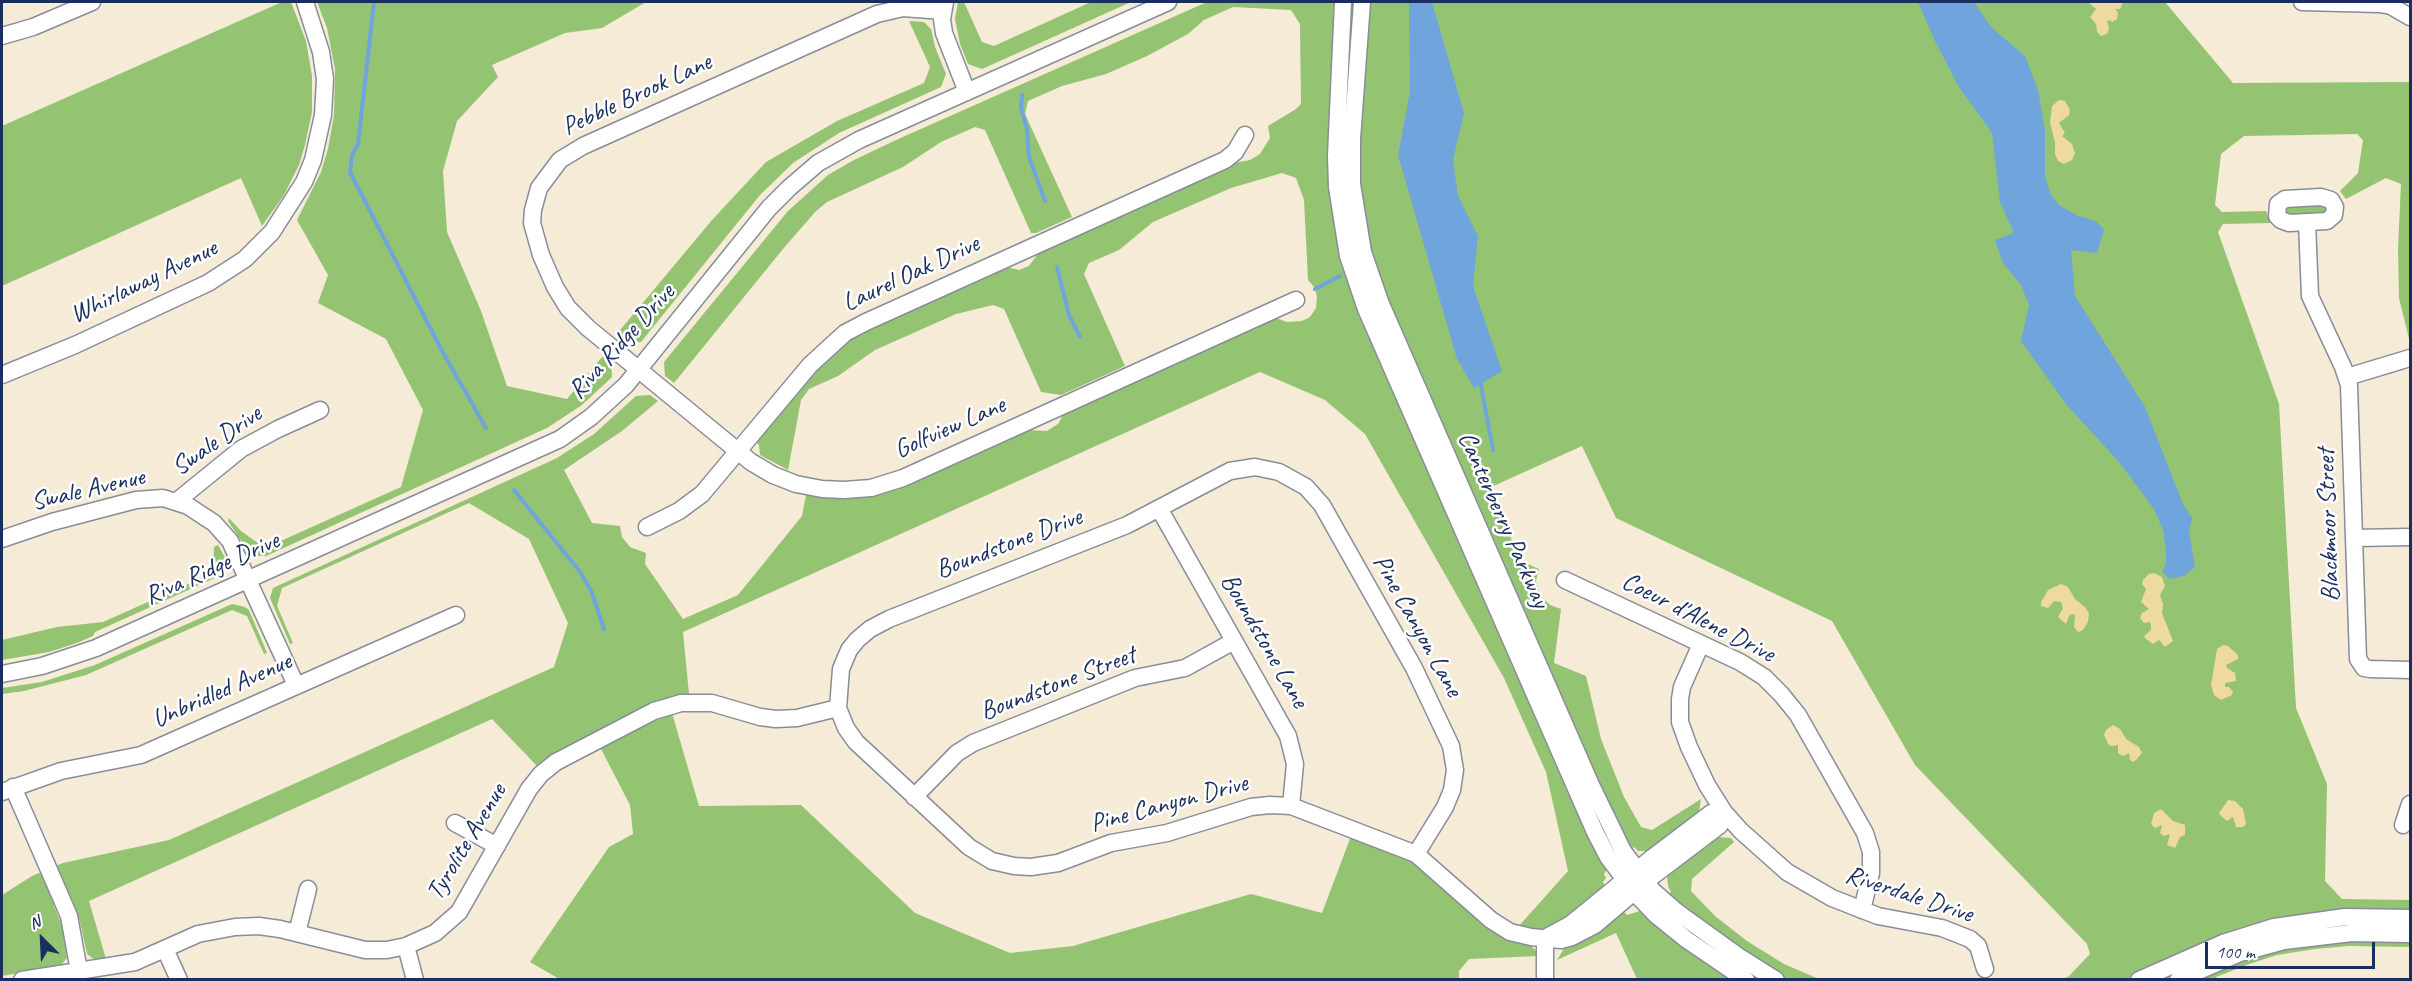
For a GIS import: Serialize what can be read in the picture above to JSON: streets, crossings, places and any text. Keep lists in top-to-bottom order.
{
  "streets": {
    "street": [
      "Pebble Brook Lane",
      "Laurel Oak Drive",
      "Whirlaway Avenue",
      "Riva Ridge Drive",
      "Golfview Lane",
      "Swale Drive",
      "Swale Avenue",
      "Canterberry Parkway",
      "Blackmoor Street",
      "Boundstone Drive",
      "Coeur d'Alene Drive",
      "Pine Canyon Lane",
      "Boundstone Lane",
      "Boundstone Street",
      "Unbridled Avenue",
      "Pine Canyon Drive",
      "Tyrolite Avenue",
      "Riverdale Drive"
    ]
  },
  "crossings": [
    ["Pebble Brook Lane", "Riva Ridge Drive"],
    ["Pebble Brook Lane", "Golfview Lane"],
    ["Laurel Oak Drive", "Golfview Lane"],
    ["Riva Ridge Drive", "Golfview Lane"],
    ["Riva Ridge Drive", "Swale Avenue"],
    ["Swale Drive", "Swale Avenue"],
    ["Swale Avenue", "Unbridled Avenue"],
    ["Canterberry Parkway", "Pine Canyon Drive"],
    ["Boundstone Drive", "Pine Canyon Lane"],
    ["Boundstone Drive", "Boundstone Lane"],
    ["Boundstone Drive", "Pine Canyon Drive"],
    ["Boundstone Drive", "Tyrolite Avenue"],
    ["Coeur d'Alene Drive", "Riverdale Drive"],
    ["Pine Canyon Lane", "Pine Canyon Drive"],
    ["Boundstone Lane", "Boundstone Street"],
    ["Boundstone Lane", "Pine Canyon Drive"],
    ["Boundstone Street", "Pine Canyon Drive"],
    ["Pine Canyon Drive", "Tyrolite Avenue"],
    ["Pine Canyon Drive", "Riverdale Drive"]
  ],
  "scale_bar": "100 m",
  "north": "top left"
}
